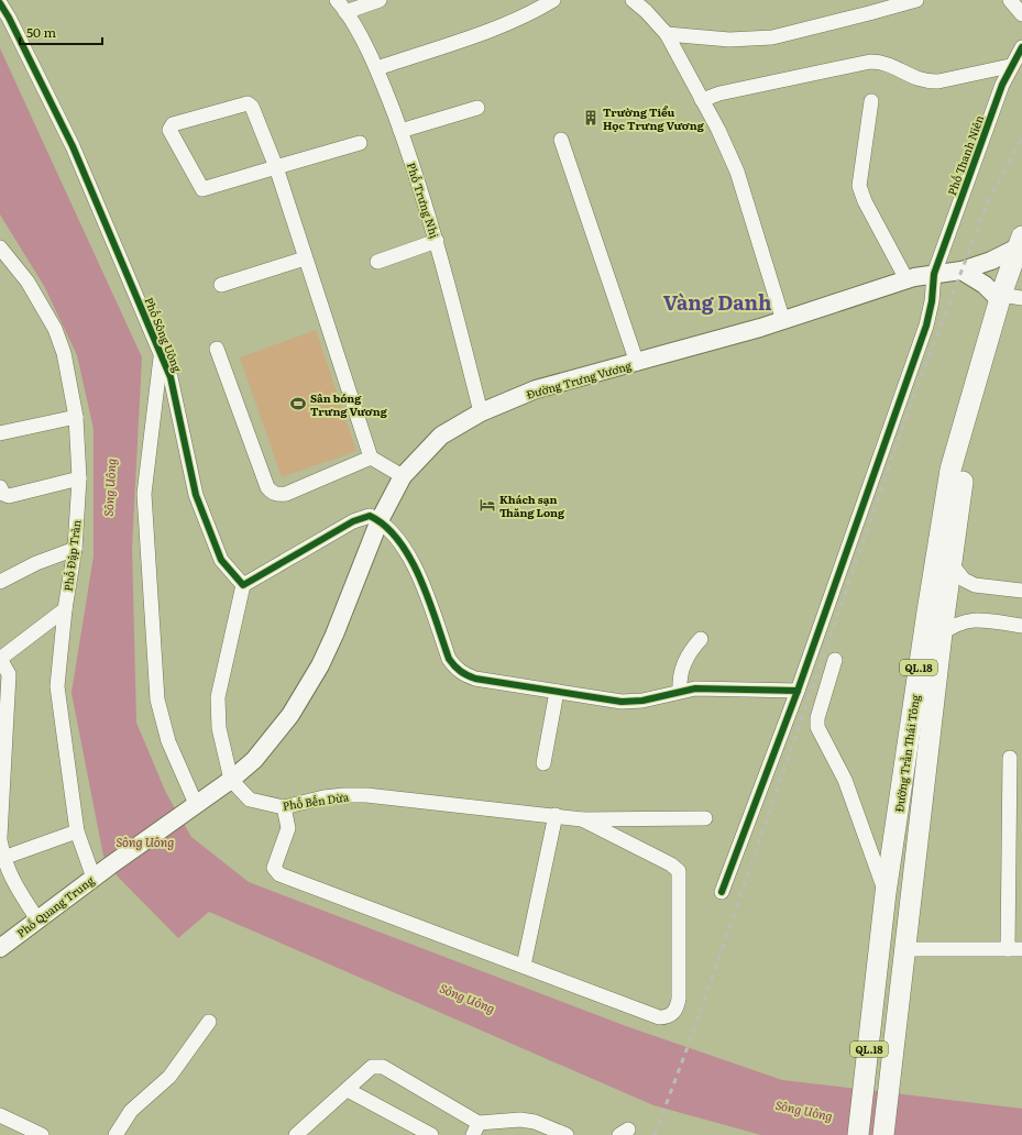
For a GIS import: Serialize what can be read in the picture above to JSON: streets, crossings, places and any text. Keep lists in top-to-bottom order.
{
  "streets": {
    "highway": ["QL.18", "Đường Trần Thái Tông"],
    "main road": ["Đường Trưng Vương", "Phố Quang Trung"],
    "street": [
      "Phố Thanh Niên",
      "Phố Trưng Nhị",
      "Phố Sông Uông",
      "Phố Đập Tràn",
      "Phố Bến Dừa"
    ]
  },
  "crossings": [
    ["Phố Thanh Niên", "Đường Trưng Vương"],
    ["Phố Trưng Nhị", "Đường Trưng Vương"],
    ["Đường Trưng Vương", "Đường Trần Thái Tông"],
    ["Đường Trưng Vương", "Phố Bến Dừa"],
    ["Đường Trưng Vương", "Phố Quang Trung"],
    ["Phố Đập Tràn", "Phố Quang Trung"]
  ],
  "districts": ["Vàng Danh"],
  "water": ["Sông Uông"],
  "places": {
    "building": ["Trường Tiểu Học Trưng Vương"],
    "sports": ["Sân bóng Trưng Vương"],
    "hotel": ["Khách sạn Thăng Long"]
  },
  "scale_bar": "50 m"
}
